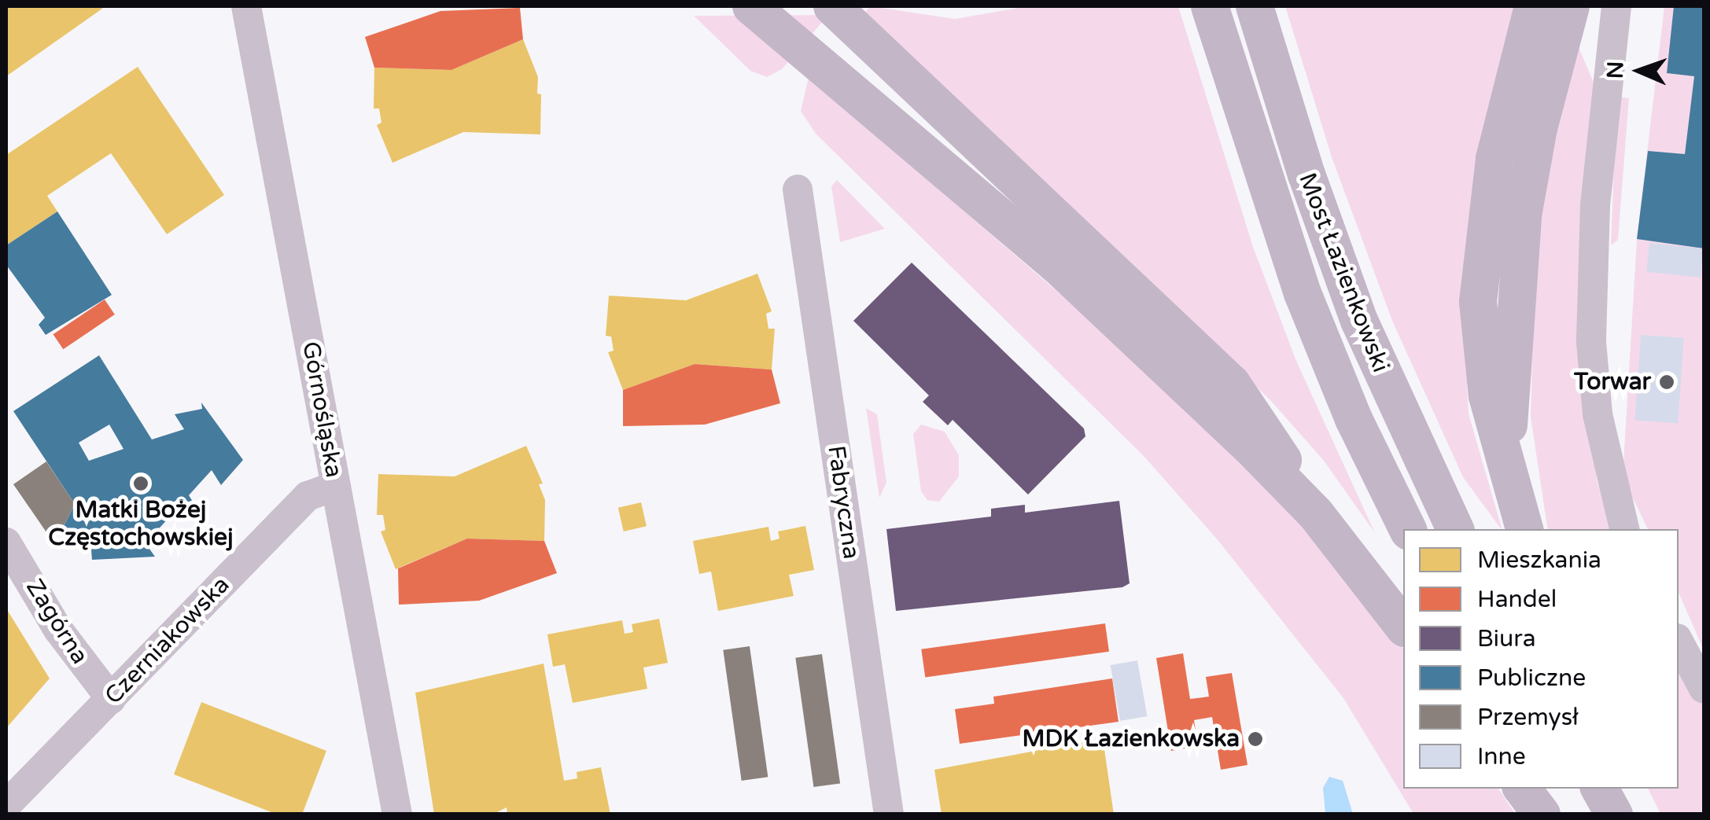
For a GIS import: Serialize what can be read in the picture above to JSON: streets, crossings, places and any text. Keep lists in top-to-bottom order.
{
  "streets": {
    "main road": ["Most Łazienkowski"],
    "street": [
      "Górnośląska",
      "Fabryczna",
      "Zagórna",
      "Czerniakowska"
    ]
  },
  "crossings": [
    ["Górnośląska", "Czerniakowska"],
    ["Zagórna", "Czerniakowska"]
  ],
  "places": ["Torwar", "Matki Bożej Częstochowskiej", "MDK Łazienkowska"],
  "legend": [
    "Mieszkania",
    "Handel",
    "Biura",
    "Publiczne",
    "Przemysł",
    "Inne"
  ],
  "north": "left"
}
